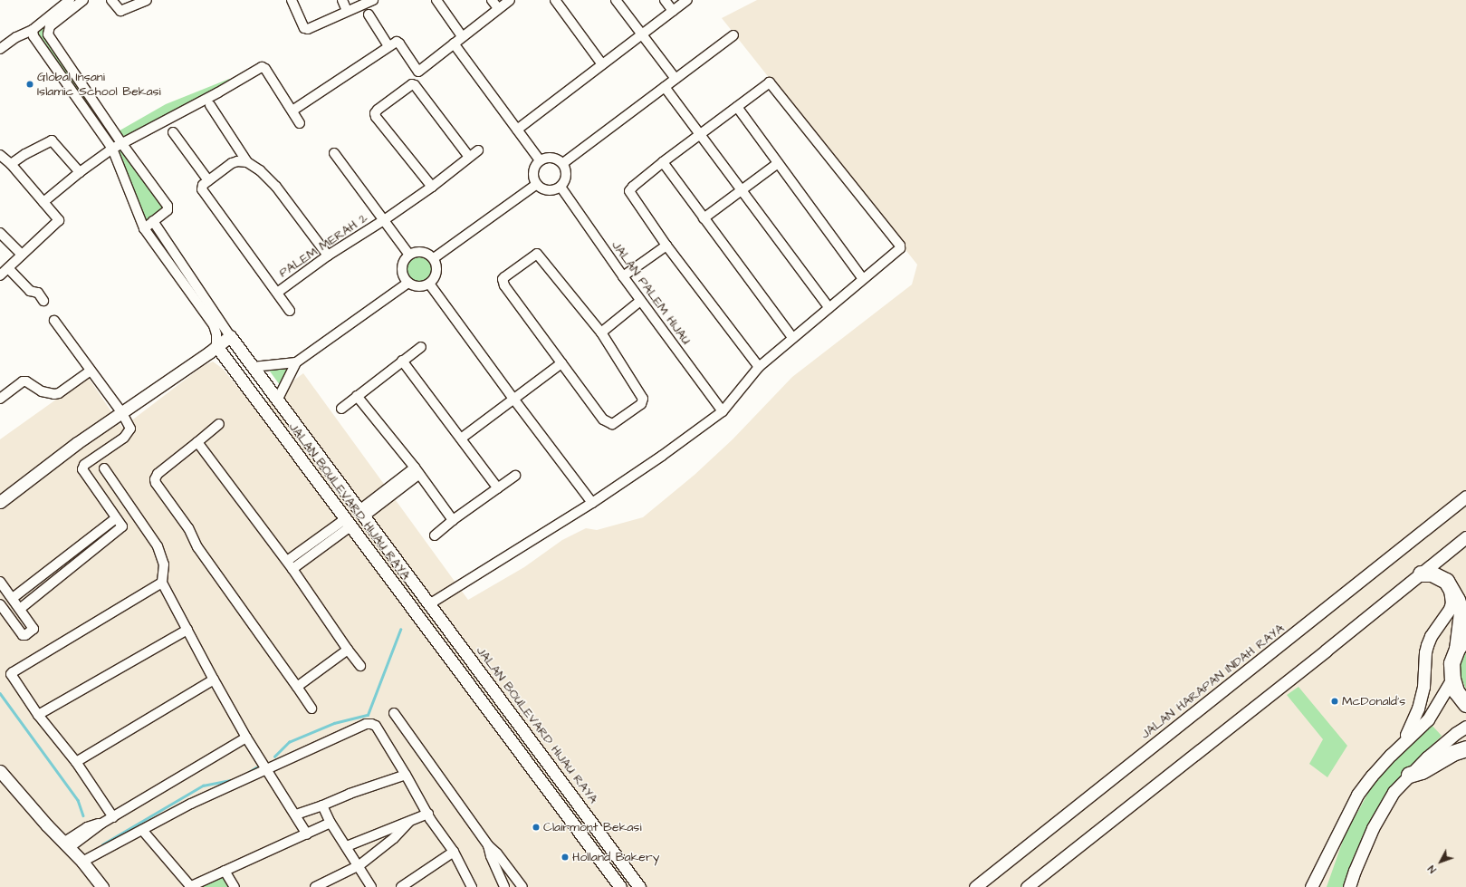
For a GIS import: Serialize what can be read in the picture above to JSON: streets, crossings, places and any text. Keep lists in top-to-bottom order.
{
  "streets": {
    "street": [
      "PALEM MERAH 2",
      "JALAN PALEM HIJAU",
      "JALAN BOULEVARD HIJAU RAYA",
      "JALAN HARAPAN INDAH RAYA"
    ]
  },
  "places": [
    "Global Insani Islamic School Bekasi",
    "McDonald's",
    "Clairmont Bekasi",
    "Holland Bakery"
  ],
  "north": "bottom left"
}
